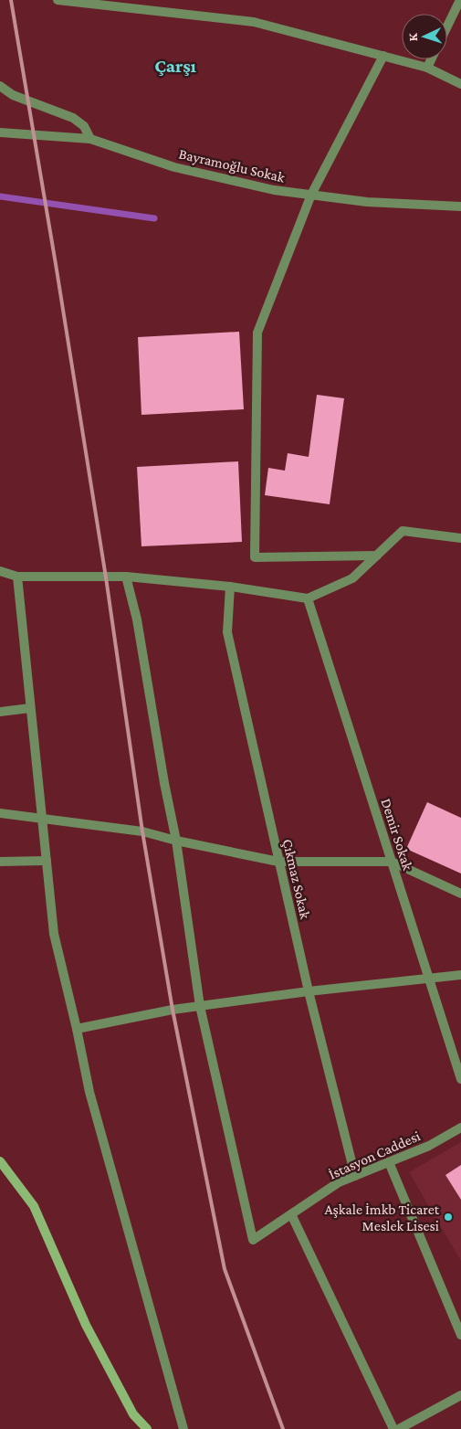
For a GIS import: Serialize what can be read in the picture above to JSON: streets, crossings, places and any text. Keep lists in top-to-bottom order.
{
  "streets": {
    "street": [
      "Bayramoğlu Sokak",
      "Demir Sokak",
      "Çıkmaz Sokak",
      "İstasyon Caddesi"
    ]
  },
  "crossings": [
    ["Çıkmaz Sokak", "İstasyon Caddesi"]
  ],
  "districts": ["Çarşı"],
  "places": ["Aşkale İmkb Ticaret Meslek Lisesi"],
  "north": "left"
}
